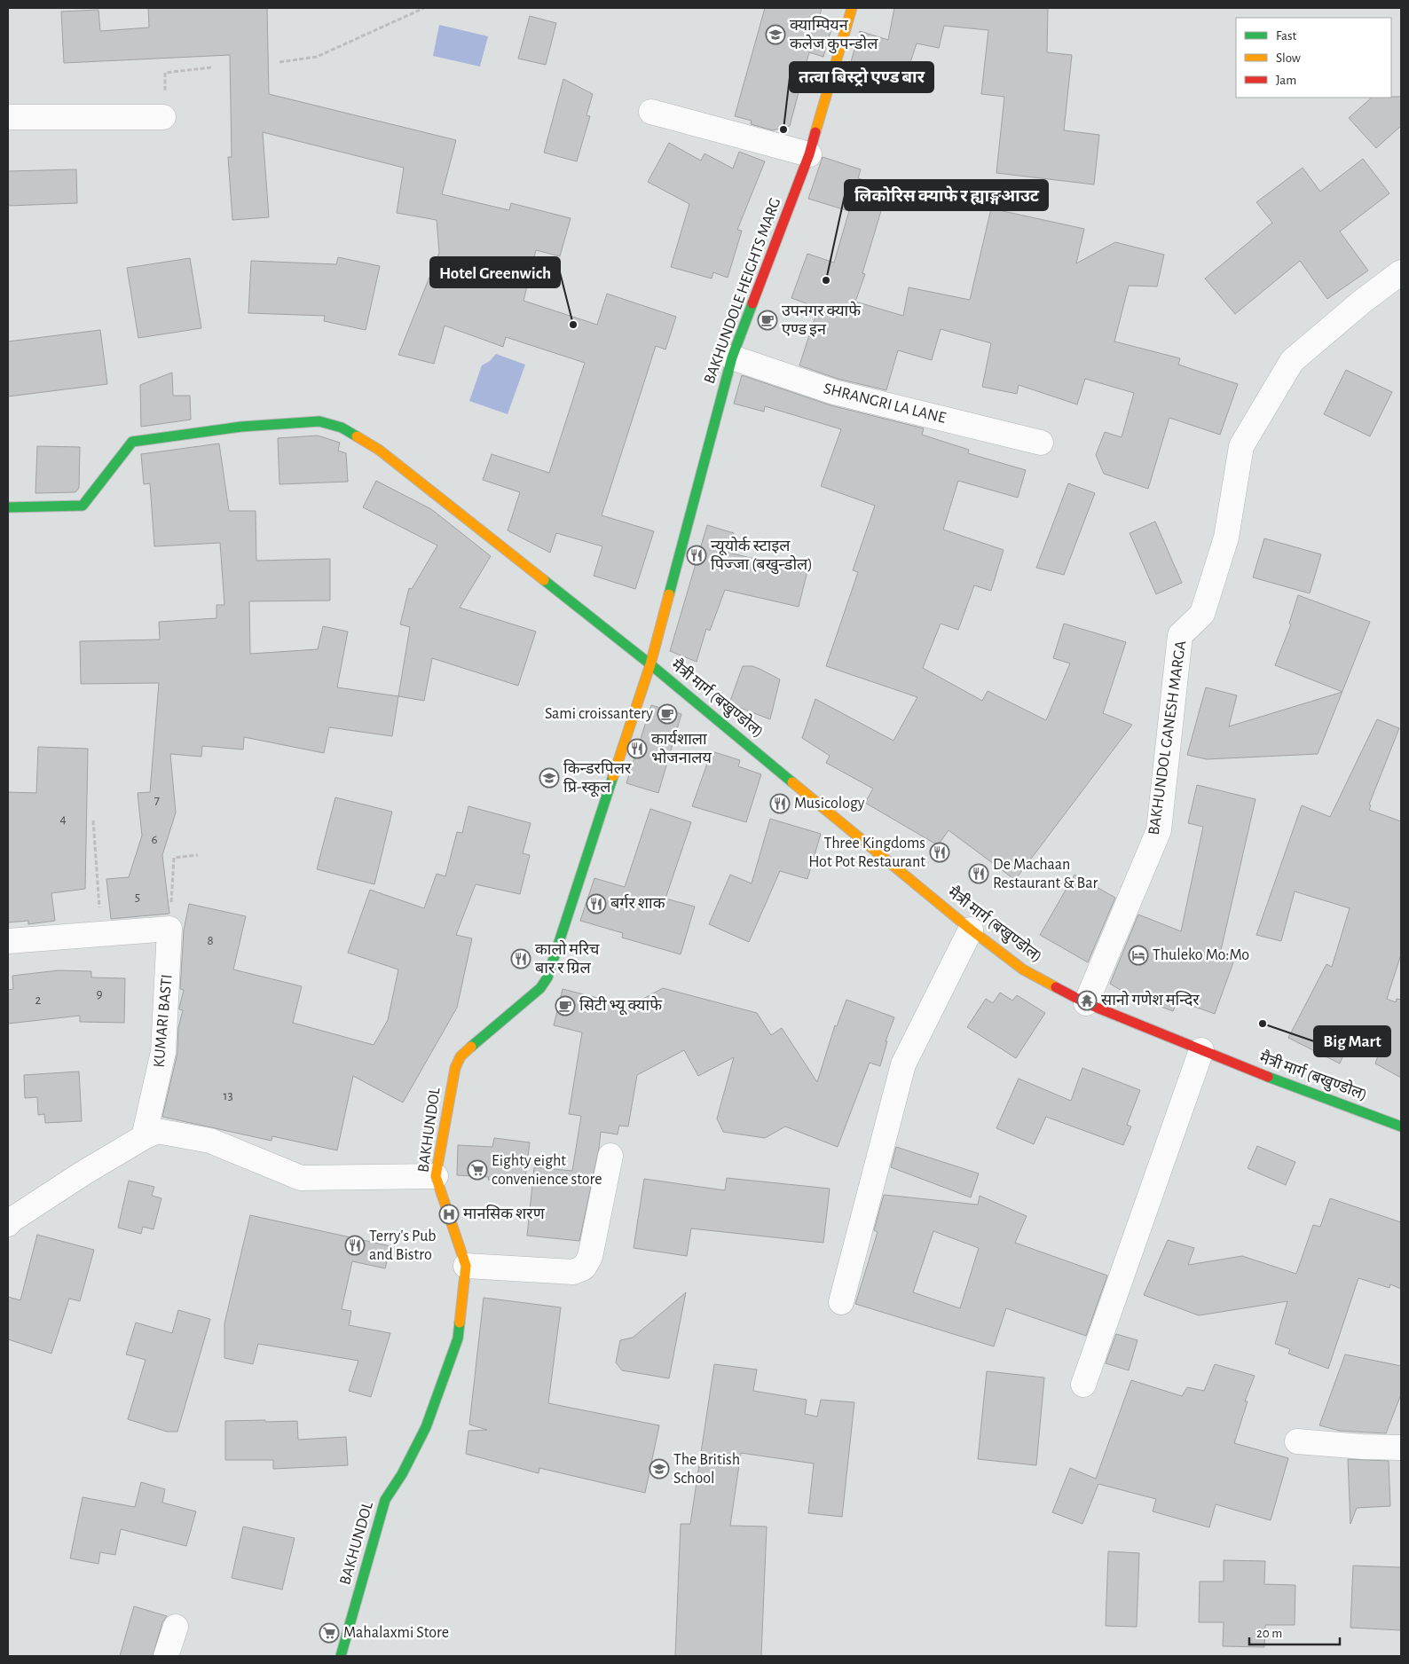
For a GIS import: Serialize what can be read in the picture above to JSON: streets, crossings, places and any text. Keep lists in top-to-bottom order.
{
  "streets": {
    "street": [
      "BAKHUNDOLE HEIGHTS MARG",
      "SHRANGRI LA LANE",
      "मैत्री मार्ग (बखुण्डोल)",
      "BAKHUNDOL GANESH MARGA",
      "KUMARI BASTI",
      "BAKHUNDOL"
    ]
  },
  "crossings": [
    ["BAKHUNDOLE HEIGHTS MARG", "SHRANGRI LA LANE"],
    ["BAKHUNDOLE HEIGHTS MARG", "मैत्री मार्ग (बखुण्डोल)"],
    ["BAKHUNDOLE HEIGHTS MARG", "BAKHUNDOL"],
    ["मैत्री मार्ग (बखुण्डोल)", "BAKHUNDOL GANESH MARGA"],
    ["मैत्री मार्ग (बखुण्डोल)", "BAKHUNDOL"]
  ],
  "places": {
    "school or university": ["क्याम्पियन कलेज कुपन्डोल", "किन्डरपिलर प्रि-स्कूल", "The British School"],
    "other": [
      "तत्वा बिस्ट्रो एण्ड बार",
      "लिकोरिस क्याफे र ह्याङ्गआउट",
      "Hotel Greenwich",
      "Big Mart"
    ],
    "cafe": ["उपनगर क्याफे एण्ड इन", "Sami croissantery", "सिटी भ्यू क्याफे"],
    "restaurant": [
      "न्यूयोर्क स्टाइल पिज्जा (बखुन्डोल)",
      "कार्यशाला भोजनालय",
      "Musicology",
      "Three Kingdoms Hot Pot Restaurant",
      "De Machaan Restaurant & Bar",
      "बर्गर शाक",
      "कालो मरिच बार र ग्रिल",
      "Terry's Pub and Bistro"
    ],
    "hotel": ["Thuleko Mo:Mo"],
    "temple": ["सानो गणेश मन्दिर"],
    "supermarket": ["Eighty eight convenience store", "Mahalaxmi Store"],
    "hospital": ["मानसिक शरण"]
  },
  "house_numbers": [
    "7",
    "4",
    "6",
    "5",
    "8",
    "9",
    "2",
    "13"
  ],
  "legend": ["Fast", "Slow", "Jam"],
  "scale_bar": "20 m"
}
